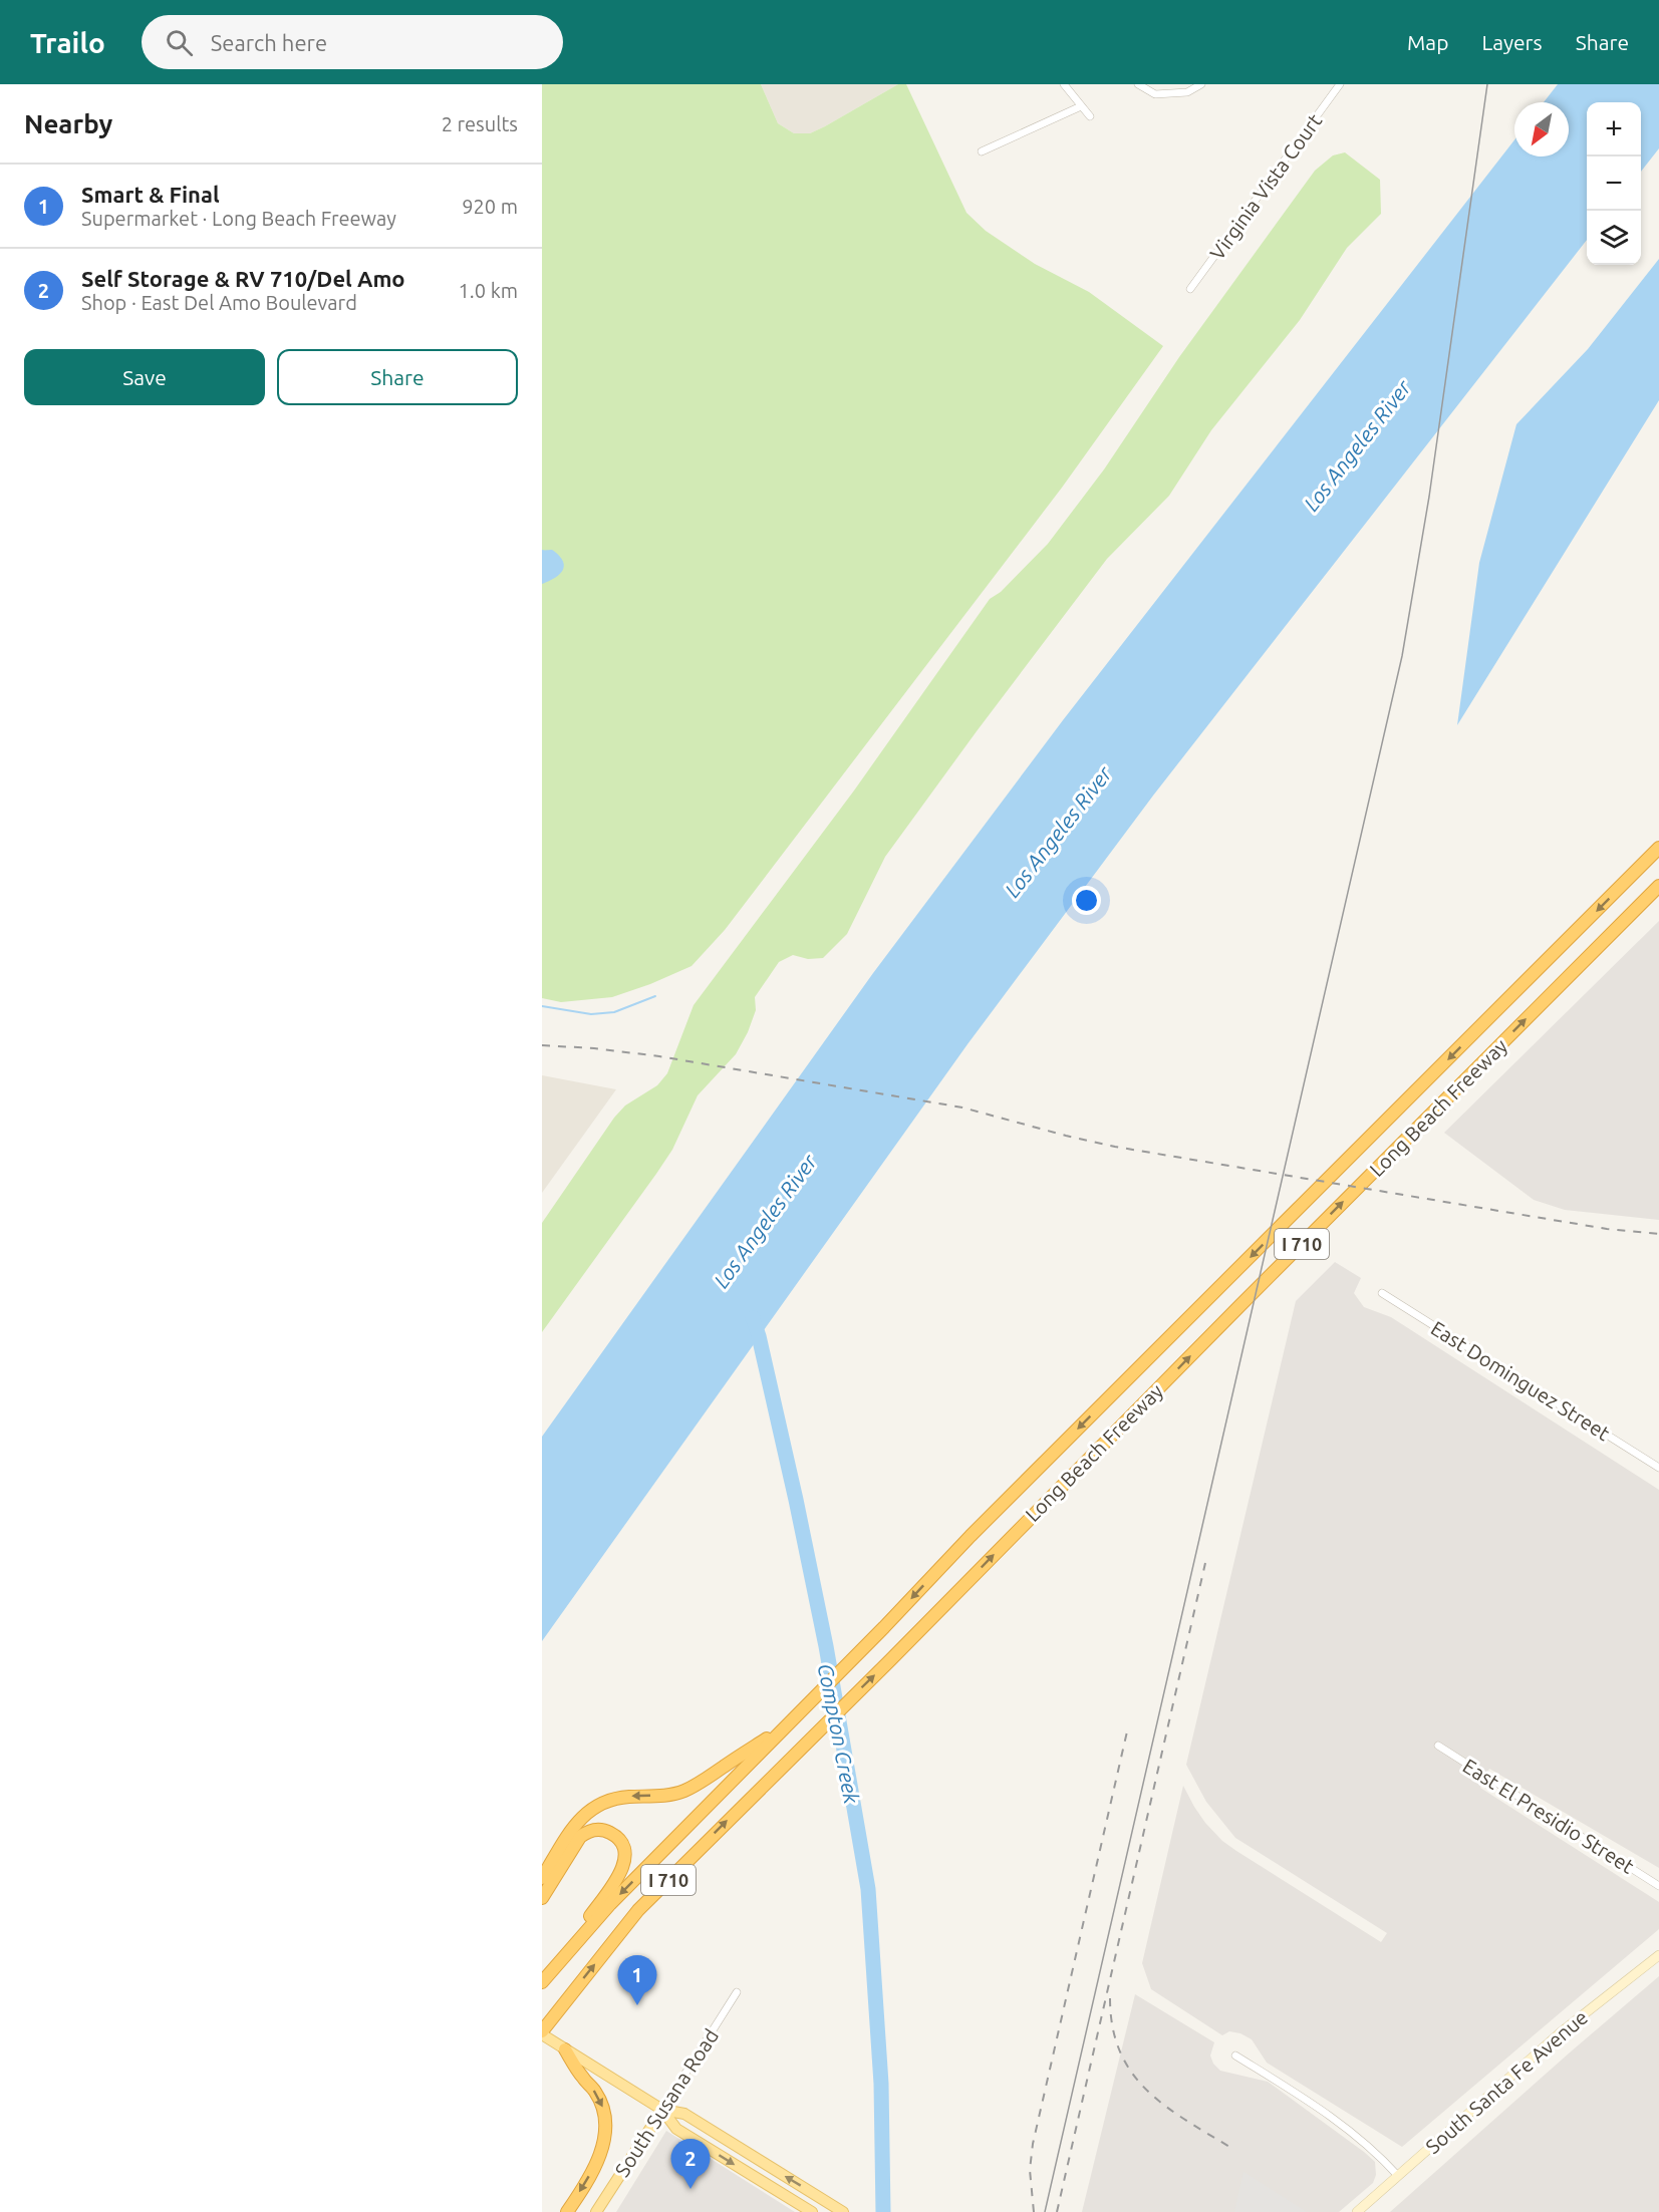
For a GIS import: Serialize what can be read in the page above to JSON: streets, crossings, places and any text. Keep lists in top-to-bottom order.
{
  "streets": {
    "highway": ["Long Beach Freeway", "I 710"],
    "main road": ["South Santa Fe Avenue", "South Susana Road"],
    "street": ["Virginia Vista Court", "East Dominguez Street", "East El Presidio Street"]
  },
  "water": ["Los Angeles River", "Compton Creek"],
  "north": "bottom left",
  "page": {
    "header": "Trailo",
    "search": "Search here",
    "nav": ["Map", "Layers", "Share"],
    "heading": ["Nearby", "2 results"],
    "map_buttons": ["+", "−"],
    "list": [
      {
        "mark": "1",
        "name": "Smart & Final",
        "note": "Supermarket · Long Beach Freeway",
        "value": "920 m"
      },
      {
        "mark": "2",
        "name": "Self Storage & RV 710/Del Amo",
        "note": "Shop · East Del Amo Boulevard",
        "value": "1.0 km"
      }
    ],
    "buttons": ["Save", "Share"],
    "pins": ["1", "2"]
  }
}
